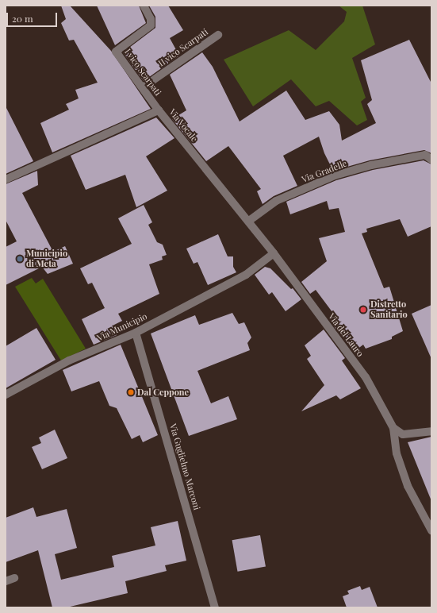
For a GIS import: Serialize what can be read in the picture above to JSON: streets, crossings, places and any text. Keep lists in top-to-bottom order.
{
  "streets": {
    "street": [
      "II vico Scarpati",
      "I vico Scarpati",
      "Via Vocale",
      "Via Gradelle",
      "Via Municipio",
      "Via del Lauro",
      "Via Guglielmo Marconi"
    ]
  },
  "crossings": [
    ["II vico Scarpati", "I vico Scarpati"],
    ["I vico Scarpati", "Via Vocale"],
    ["Via Vocale", "Via Gradelle"],
    ["Via Vocale", "Via Municipio"],
    ["Via Vocale", "Via del Lauro"],
    ["Via Municipio", "Via del Lauro"],
    ["Via Municipio", "Via Guglielmo Marconi"]
  ],
  "places": ["Municipio di Meta", "Distretto Sanitario", "Dal Ceppone"],
  "scale_bar": "20 m"
}
